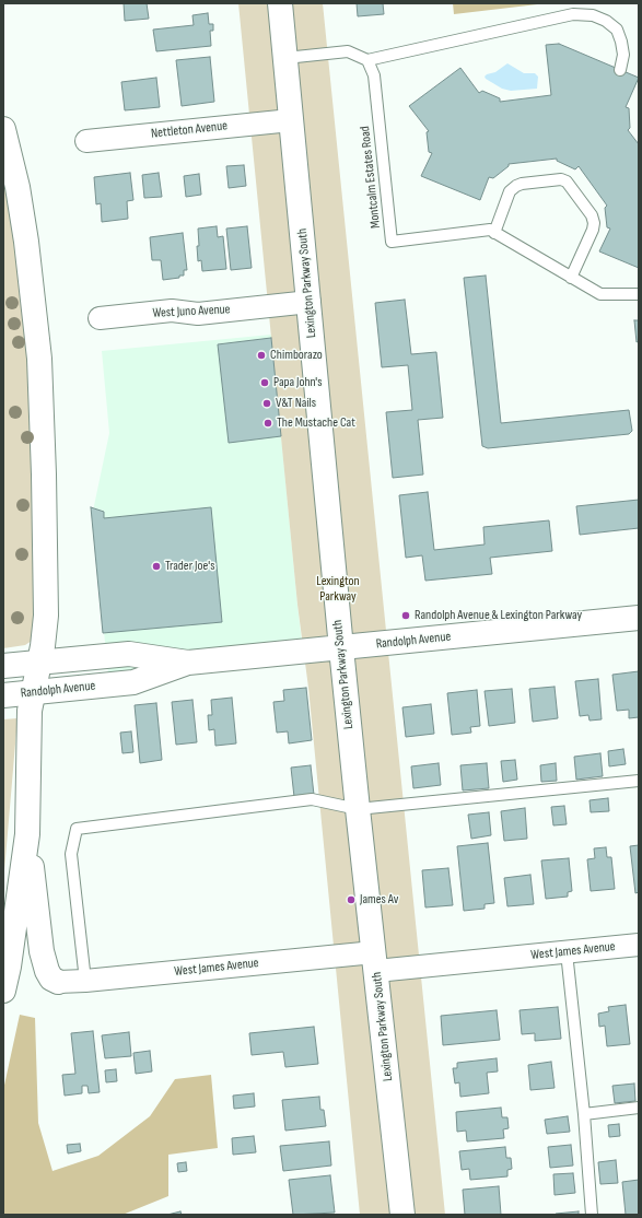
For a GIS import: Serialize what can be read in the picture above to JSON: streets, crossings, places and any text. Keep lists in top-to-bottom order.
{
  "streets": {
    "main road": ["Lexington Parkway South", "Randolph Avenue"],
    "street": ["Nettleton Avenue", "West Juno Avenue", "West James Avenue"],
    "lane": ["Montcalm Estates Road"]
  },
  "crossings": [
    ["Nettleton Avenue", "Lexington Parkway South"],
    ["Lexington Parkway South", "West Juno Avenue"],
    ["Lexington Parkway South", "Randolph Avenue"],
    ["Lexington Parkway South", "West James Avenue"]
  ],
  "parks": ["Lexington Parkway"],
  "places": [
    "Chimborazo",
    "Papa John's",
    "V&T Nails",
    "The Mustache Cat",
    "Trader Joe's",
    "Randolph Avenue & Lexington Parkway",
    "James Av"
  ]
}
